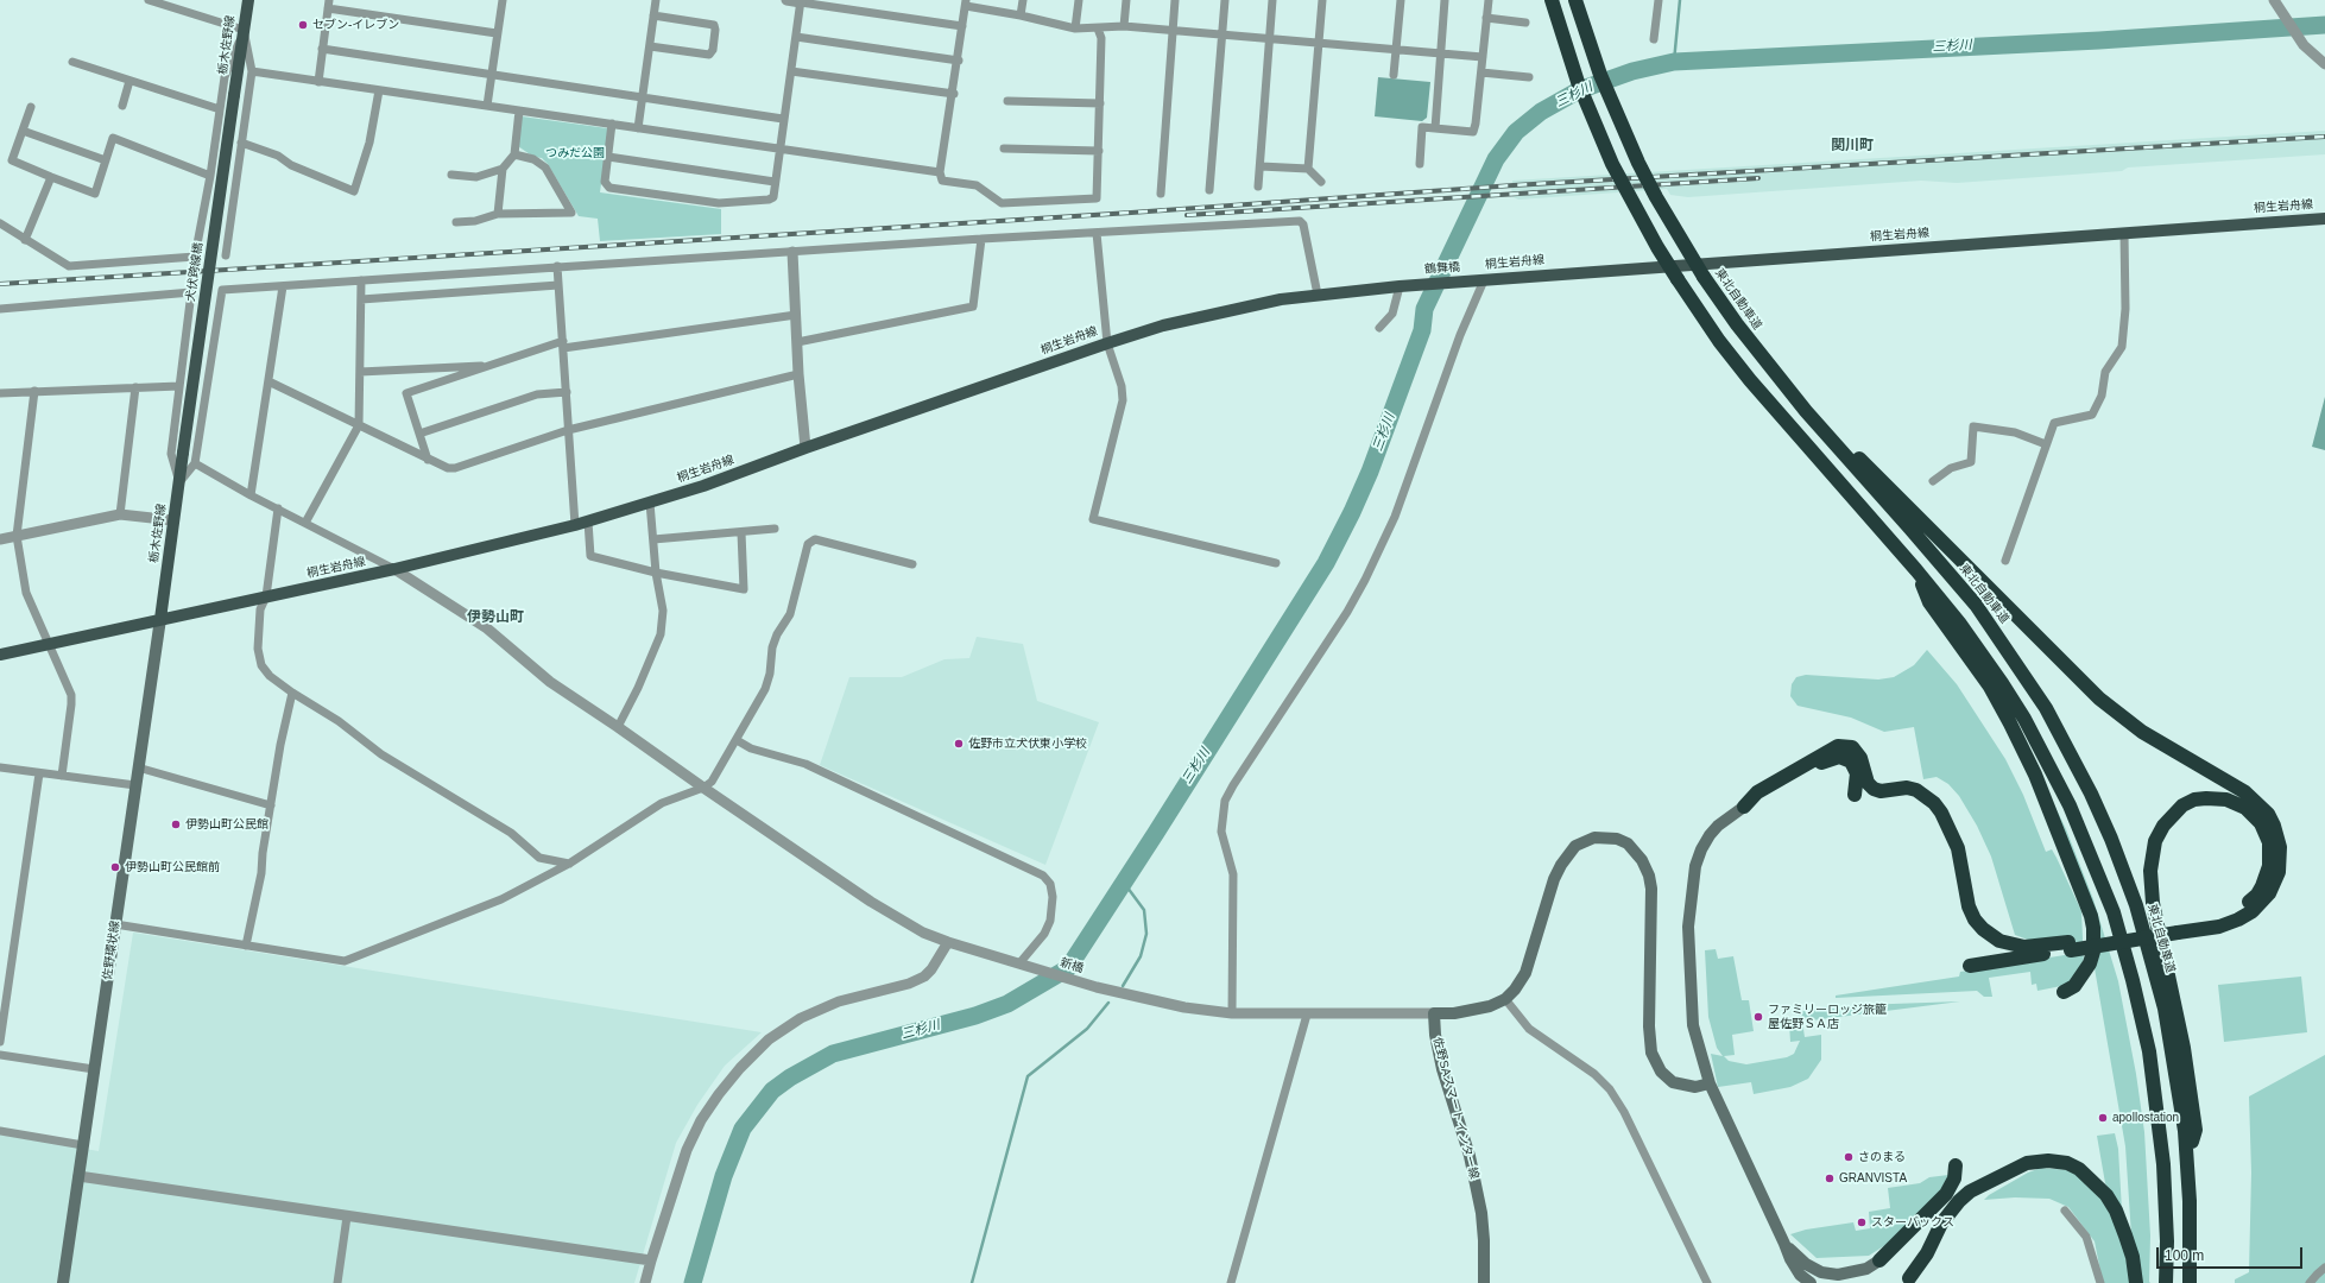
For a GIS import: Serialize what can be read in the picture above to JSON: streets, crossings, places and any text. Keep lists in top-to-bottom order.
{
  "streets": {
    "highway": ["東北自動車道"],
    "main road": [
      "栃木佐野線",
      "桐生岩舟線",
      "鶴舞橋",
      "犬伏跨線橋",
      "佐野環状線",
      "佐野SAスマートインター線"
    ],
    "street": ["新橋"]
  },
  "crossings": [
    ["栃木佐野線", "桐生岩舟線"],
    ["栃木佐野線", "犬伏跨線橋"],
    ["栃木佐野線", "佐野環状線"],
    ["桐生岩舟線", "鶴舞橋"],
    ["桐生岩舟線", "佐野環状線"],
    ["桐生岩舟線", "新橋"],
    ["新橋", "佐野SAスマートインター線"]
  ],
  "districts": ["関川町", "伊勢山町"],
  "water": ["三杉川"],
  "parks": ["つみだ公園"],
  "places": [
    "セブン-イレブン",
    "佐野市立犬伏東小学校",
    "伊勢山町公民館",
    "伊勢山町公民館前",
    "ファミリーロッジ旅籠 屋佐野ＳＡ店",
    "apollostation",
    "さのまる",
    "GRANVISTA",
    "スターバックス"
  ],
  "scale_bar": "100 m"
}
